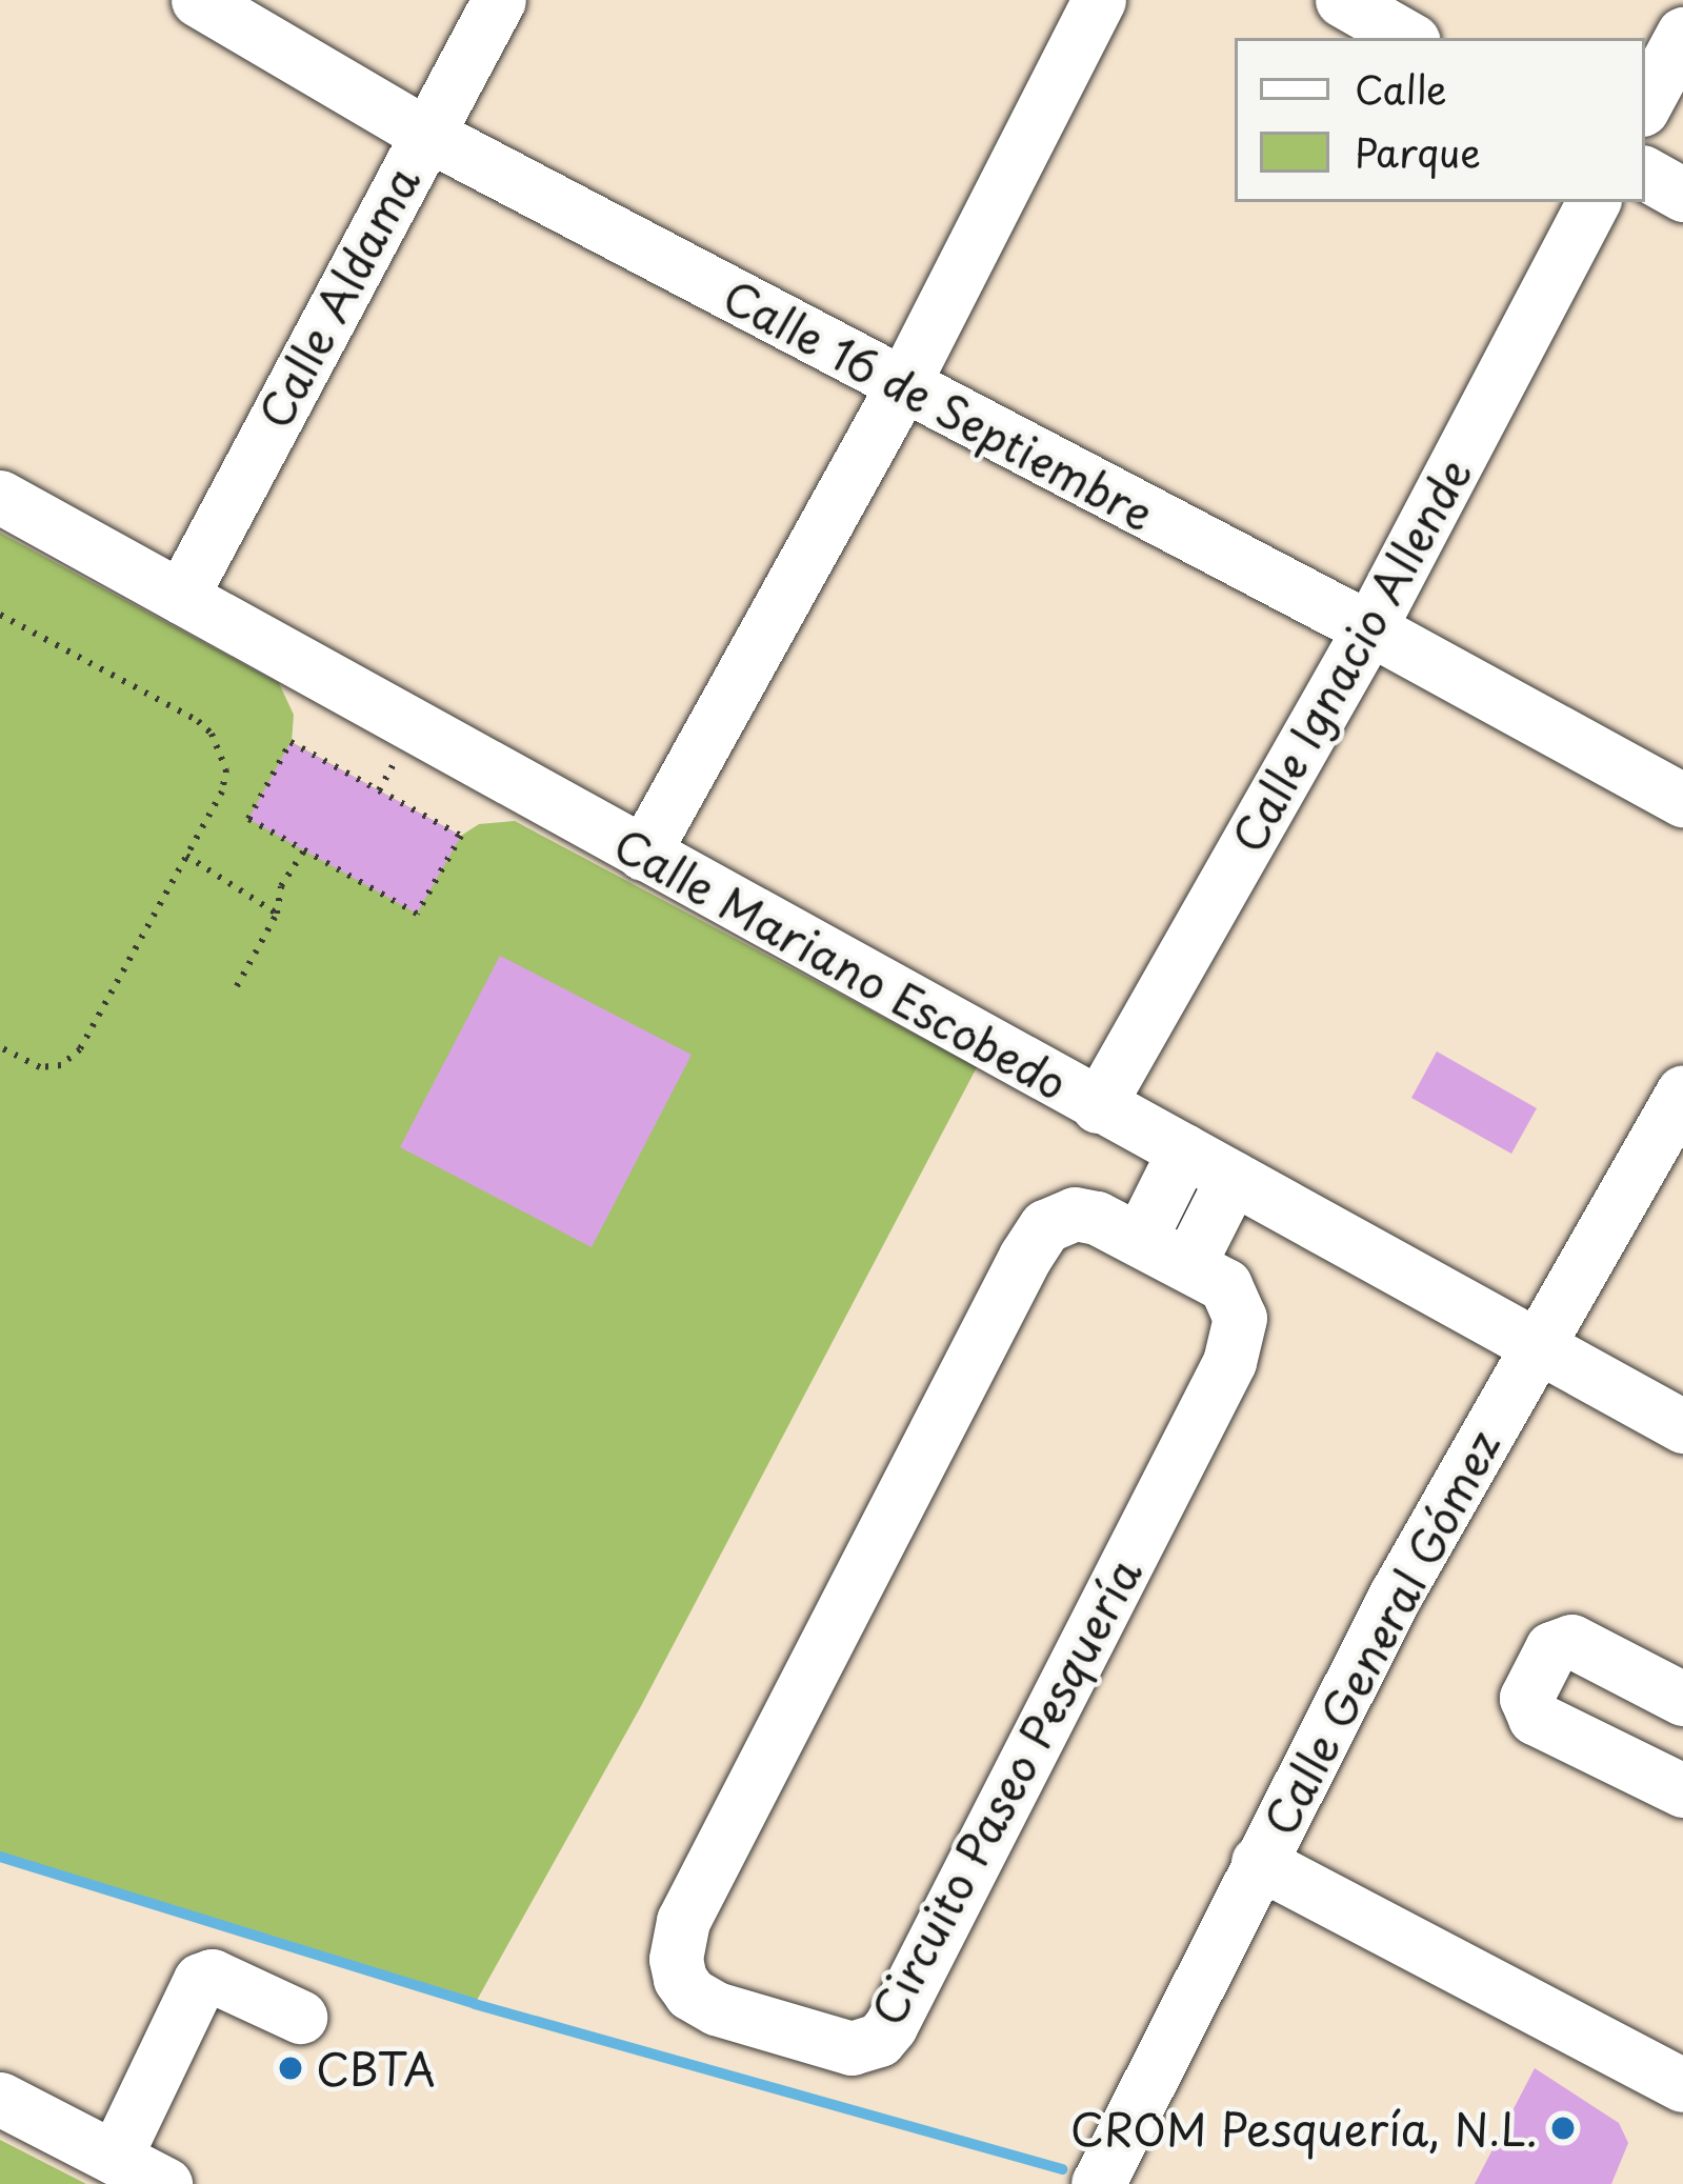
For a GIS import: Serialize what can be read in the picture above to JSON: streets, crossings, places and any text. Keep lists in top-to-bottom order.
{
  "streets": {
    "street": [
      "Calle Aldama",
      "Calle 16 de Septiembre",
      "Calle Ignacio Allende",
      "Calle Mariano Escobedo",
      "Calle General Gómez",
      "Circuito Paseo Pesquería"
    ]
  },
  "crossings": [
    ["Calle Aldama", "Calle 16 de Septiembre"],
    ["Calle Aldama", "Calle Mariano Escobedo"],
    ["Calle 16 de Septiembre", "Calle Ignacio Allende"],
    ["Calle Ignacio Allende", "Calle Mariano Escobedo"],
    ["Calle Mariano Escobedo", "Calle General Gómez"]
  ],
  "places": ["CBTA", "CROM Pesquería, N.L."],
  "legend": ["Calle", "Parque"]
}
